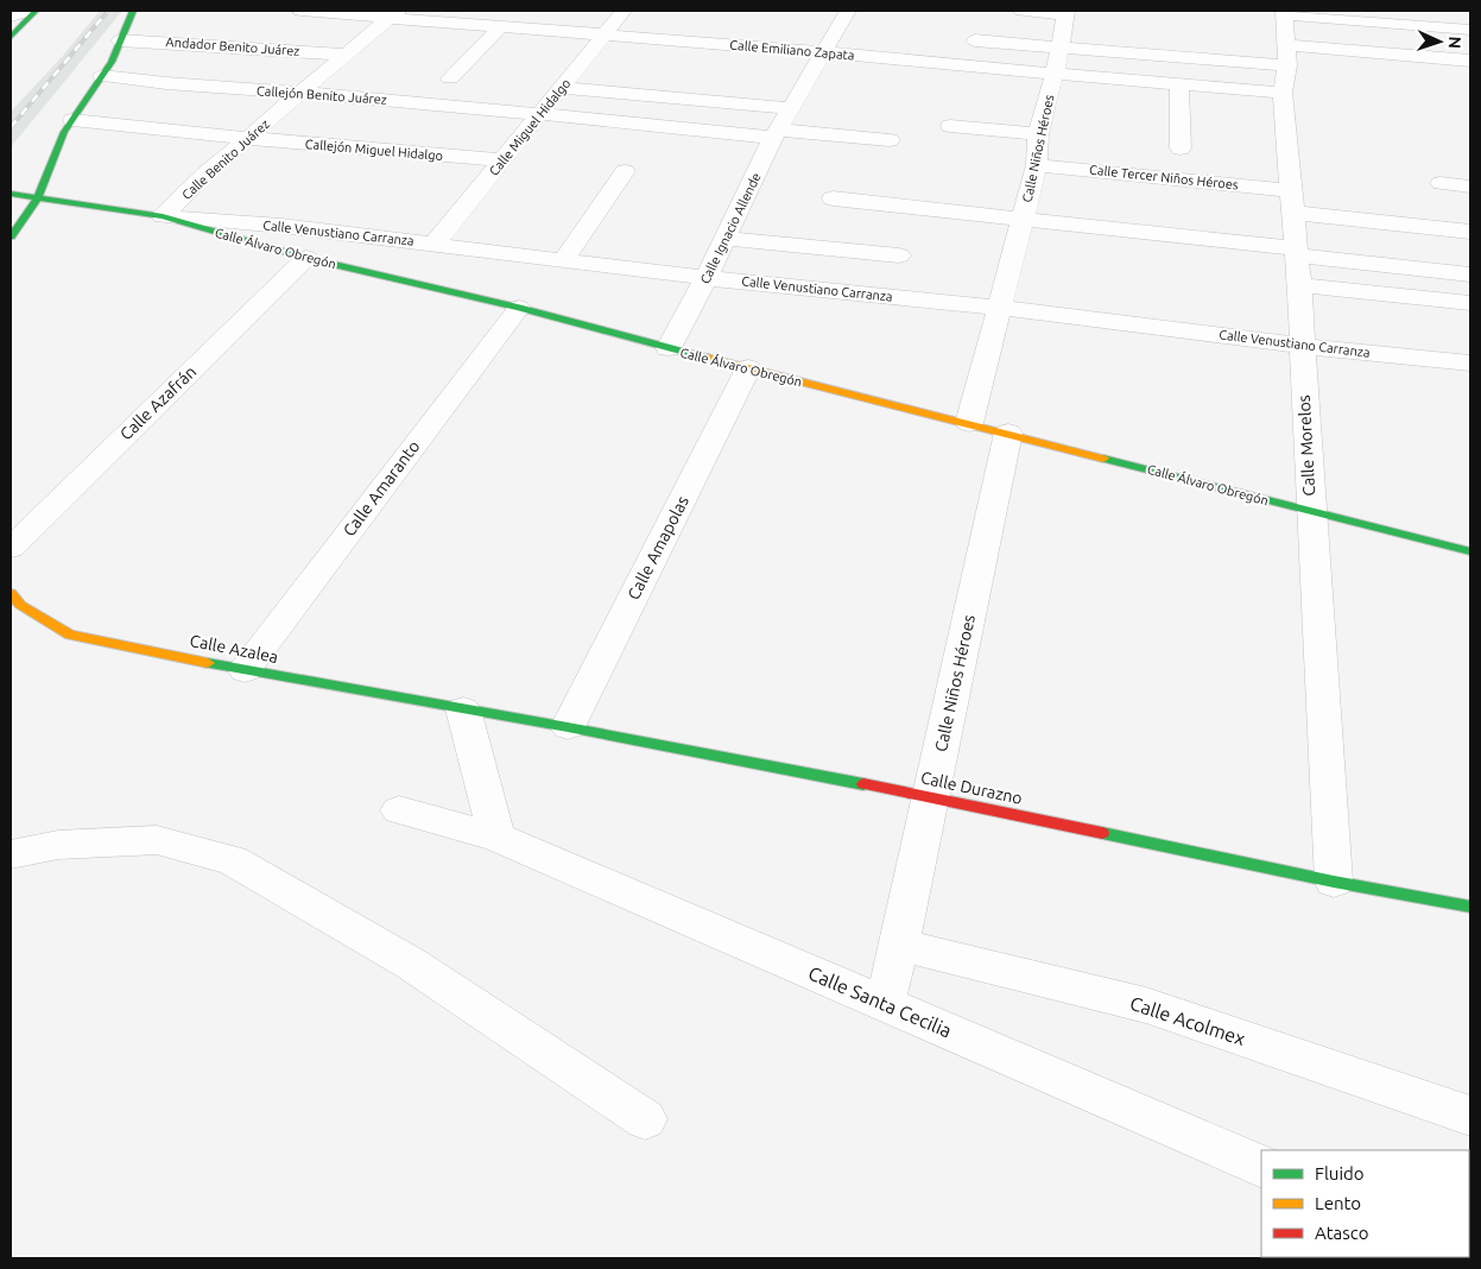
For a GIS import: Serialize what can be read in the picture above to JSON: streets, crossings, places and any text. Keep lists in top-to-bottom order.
{
  "streets": {
    "street": [
      "Andador Benito Juárez",
      "Calle Emiliano Zapata",
      "Callejón Benito Juárez",
      "Calle Miguel Hidalgo",
      "Calle Niños Héroes",
      "Callejón Miguel Hidalgo",
      "Calle Benito Juárez",
      "Calle Tercer Niños Héroes",
      "Calle Ignacio Allende",
      "Calle Venustiano Carranza",
      "Calle Álvaro Obregón",
      "Calle Azafrán",
      "Calle Morelos",
      "Calle Amaranto",
      "Calle Amapolas",
      "Calle Azalea",
      "Calle Durazno",
      "Calle Santa Cecilia",
      "Calle Acolmex"
    ]
  },
  "crossings": [
    ["Andador Benito Juárez", "Calle Benito Juárez"],
    ["Calle Emiliano Zapata", "Calle Miguel Hidalgo"],
    ["Calle Emiliano Zapata", "Calle Niños Héroes"],
    ["Calle Emiliano Zapata", "Calle Benito Juárez"],
    ["Calle Emiliano Zapata", "Calle Ignacio Allende"],
    ["Calle Emiliano Zapata", "Calle Morelos"],
    ["Callejón Benito Juárez", "Calle Miguel Hidalgo"],
    ["Callejón Benito Juárez", "Calle Benito Juárez"],
    ["Callejón Benito Juárez", "Calle Ignacio Allende"],
    ["Calle Miguel Hidalgo", "Callejón Miguel Hidalgo"],
    ["Calle Miguel Hidalgo", "Calle Venustiano Carranza"],
    ["Calle Niños Héroes", "Calle Tercer Niños Héroes"],
    ["Calle Niños Héroes", "Calle Venustiano Carranza"],
    ["Calle Niños Héroes", "Calle Álvaro Obregón"],
    ["Calle Niños Héroes", "Calle Durazno"],
    ["Calle Niños Héroes", "Calle Santa Cecilia"],
    ["Calle Niños Héroes", "Calle Acolmex"],
    ["Callejón Miguel Hidalgo", "Calle Benito Juárez"],
    ["Calle Benito Juárez", "Calle Venustiano Carranza"],
    ["Calle Benito Juárez", "Calle Álvaro Obregón"],
    ["Calle Tercer Niños Héroes", "Calle Morelos"],
    ["Calle Ignacio Allende", "Calle Venustiano Carranza"],
    ["Calle Ignacio Allende", "Calle Álvaro Obregón"],
    ["Calle Venustiano Carranza", "Calle Álvaro Obregón"],
    ["Calle Venustiano Carranza", "Calle Morelos"],
    ["Calle Álvaro Obregón", "Calle Azafrán"],
    ["Calle Álvaro Obregón", "Calle Morelos"],
    ["Calle Álvaro Obregón", "Calle Amaranto"],
    ["Calle Álvaro Obregón", "Calle Amapolas"],
    ["Calle Morelos", "Calle Durazno"],
    ["Calle Amaranto", "Calle Azalea"],
    ["Calle Amapolas", "Calle Durazno"],
    ["Calle Azalea", "Calle Durazno"]
  ],
  "legend": ["Fluido", "Lento", "Atasco"],
  "north": "right"
}
